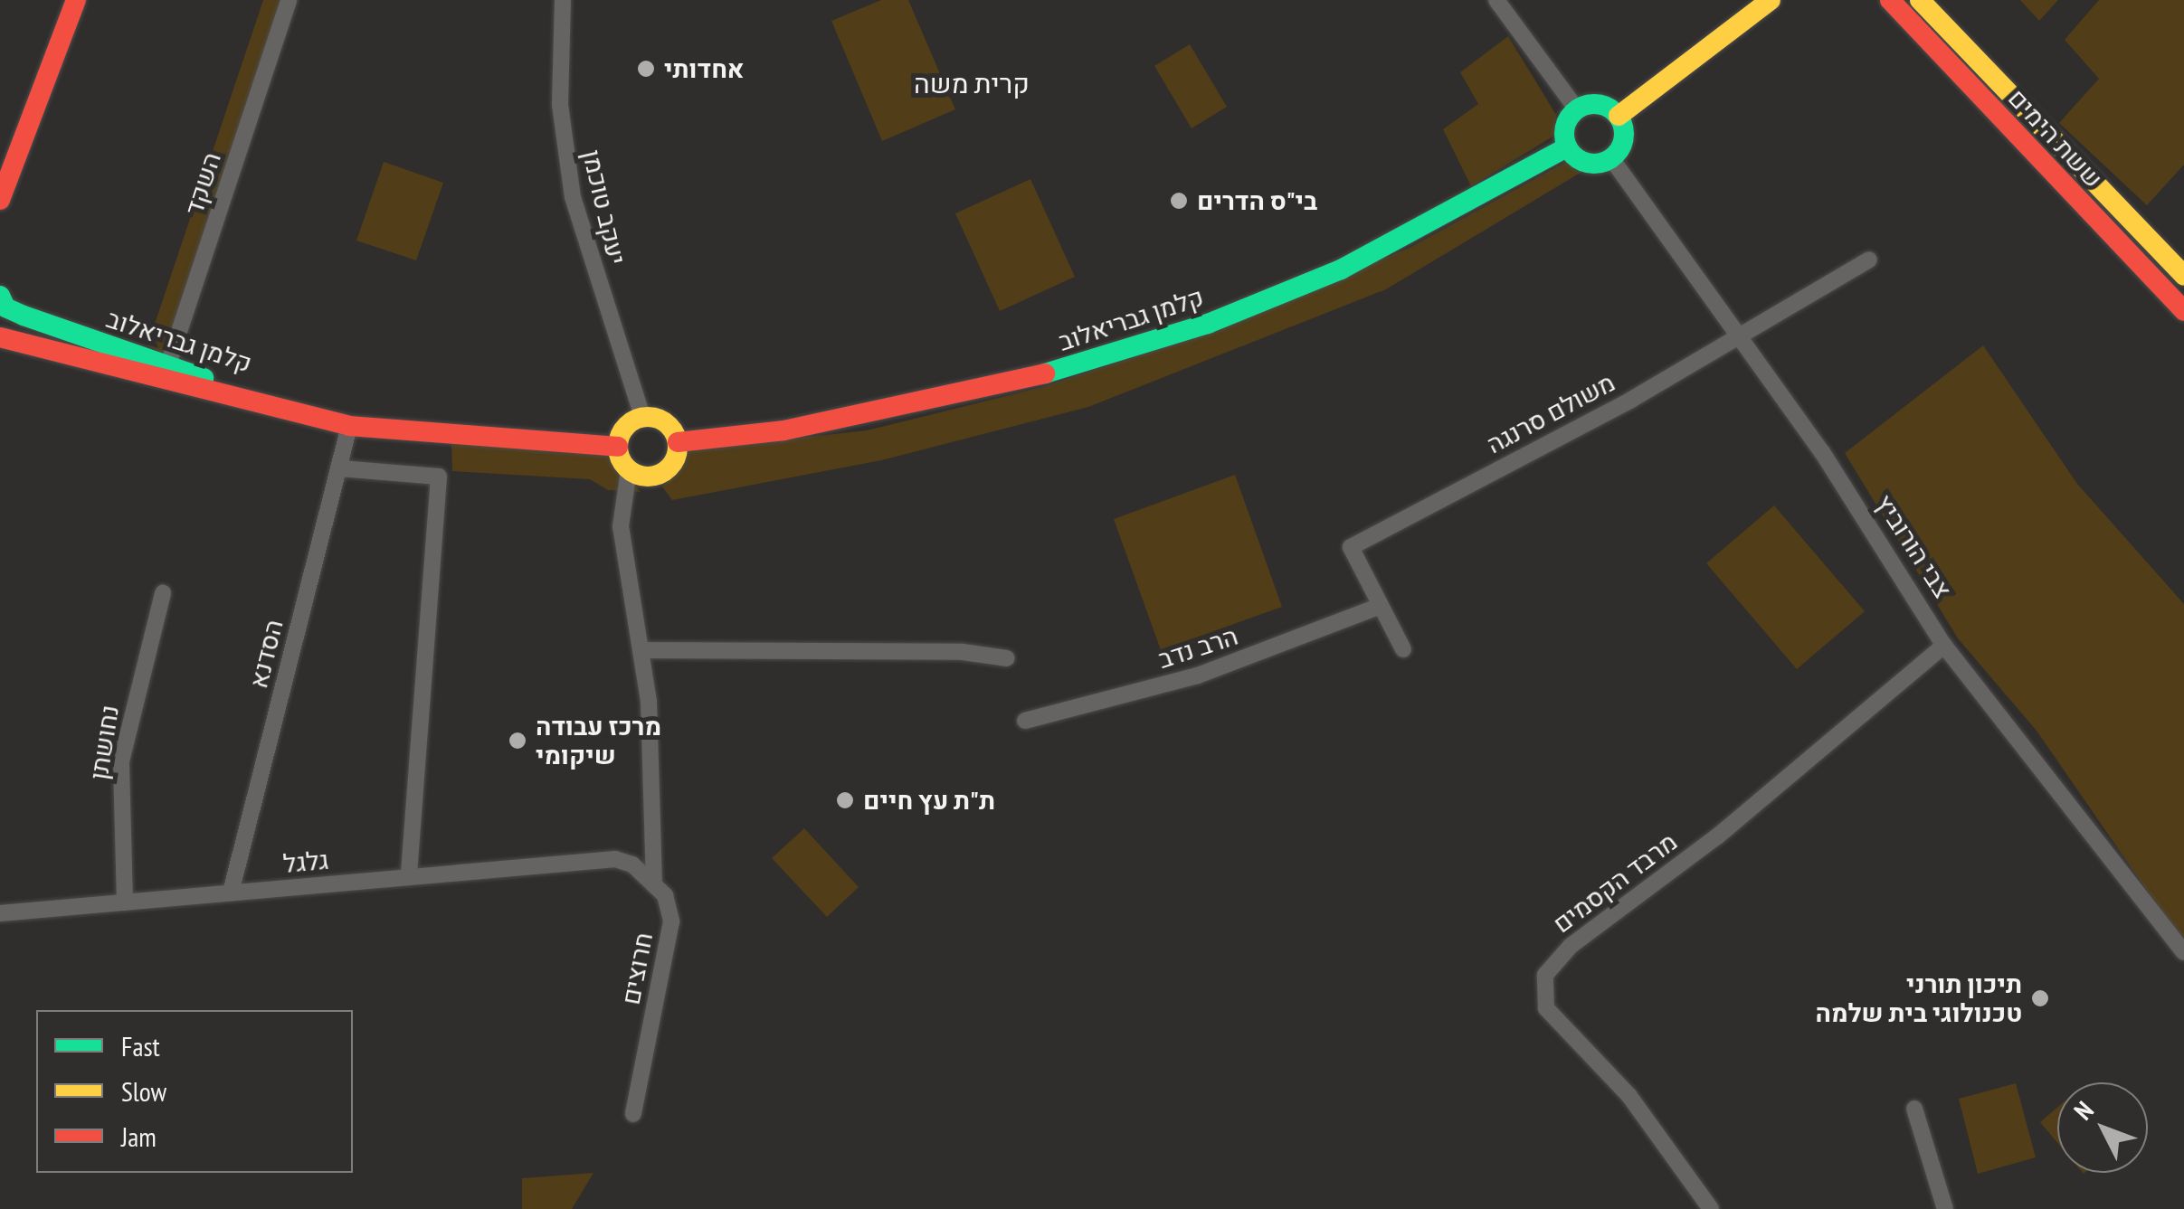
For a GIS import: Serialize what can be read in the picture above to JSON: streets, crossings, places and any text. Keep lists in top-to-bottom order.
{
  "streets": {
    "street": [
      "ששת הימים",
      "השקד",
      "יעקב טוכמן",
      "קלמן גבריאלוב",
      "משולם סרנגה",
      "צבי הורוביץ",
      "הרב נדב",
      "הסדנא",
      "נחושתן",
      "גלגל",
      "מרבד הקסמים",
      "חרוצים"
    ]
  },
  "crossings": [
    ["השקד", "קלמן גבריאלוב"],
    ["יעקב טוכמן", "קלמן גבריאלוב"],
    ["קלמן גבריאלוב", "צבי הורוביץ"],
    ["קלמן גבריאלוב", "הסדנא"],
    ["משולם סרנגה", "צבי הורוביץ"],
    ["משולם סרנגה", "הרב נדב"],
    ["צבי הורוביץ", "מרבד הקסמים"],
    ["הסדנא", "גלגל"],
    ["נחושתן", "גלגל"],
    ["גלגל", "חרוצים"]
  ],
  "districts": ["קרית משה"],
  "places": [
    "אחדותי",
    "בי\"ס הדרים",
    "מרכז עבודה שיקומי",
    "ת\"ת עץ חיים",
    "תיכון תורני טכנולוגי בית שלמה"
  ],
  "legend": ["Fast", "Slow", "Jam"],
  "north": "top left"
}
